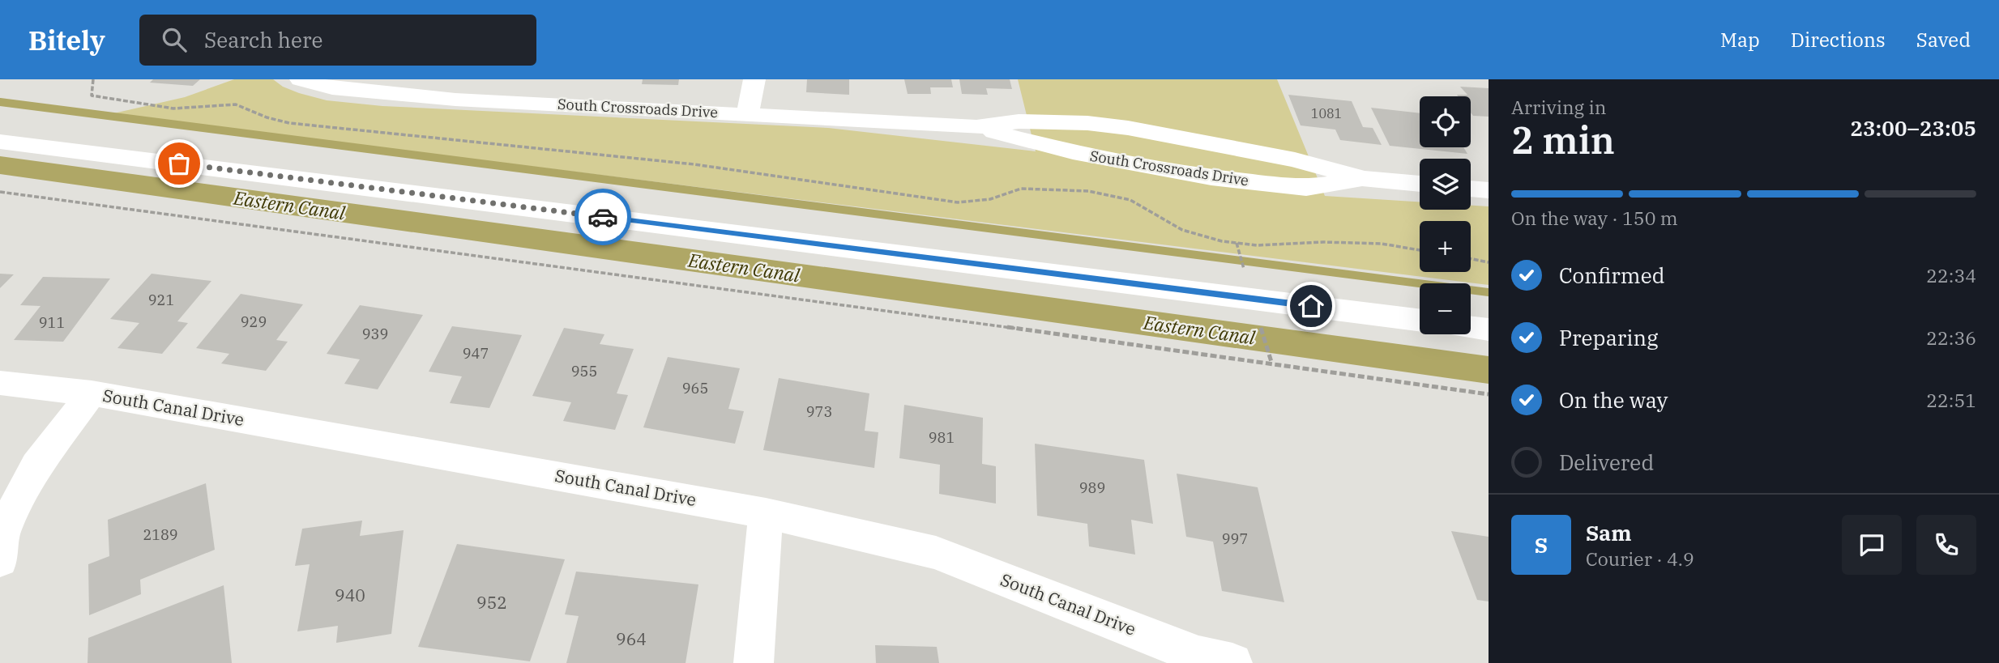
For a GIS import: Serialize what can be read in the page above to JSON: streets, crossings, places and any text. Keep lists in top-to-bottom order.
{
  "streets": {
    "street": ["South Crossroads Drive", "South Canal Drive"]
  },
  "water": ["Eastern Canal"],
  "house_numbers": [
    "1081",
    "921",
    "929",
    "911",
    "939",
    "947",
    "955",
    "965",
    "973",
    "981",
    "989",
    "2189",
    "997",
    "940",
    "952",
    "964"
  ],
  "page": {
    "header": "Bitely",
    "search": "Search here",
    "nav": ["Map", "Directions", "Saved"],
    "heading": ["2 min", "Arriving in", "23:00–23:05"],
    "panel": ["Sam", "Courier · 4.9"],
    "map_buttons": ["+", "−"],
    "bar": "On the way · 150 m",
    "list": [
      ["Confirmed", "22:34"],
      ["Preparing", "22:36"],
      ["On the way", "22:51"],
      "Delivered"
    ],
    "round": "S"
  }
}
